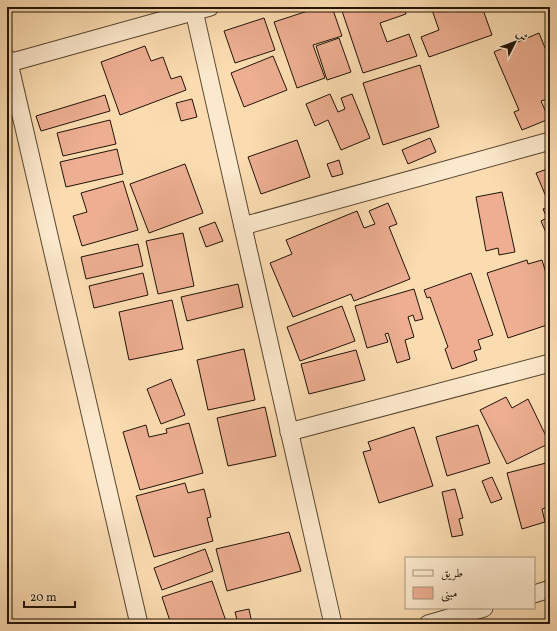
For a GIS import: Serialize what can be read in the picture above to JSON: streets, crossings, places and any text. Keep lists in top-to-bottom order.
{
  "legend": ["طريق", "مبنى"],
  "scale_bar": "20 m",
  "north": "top right"
}
